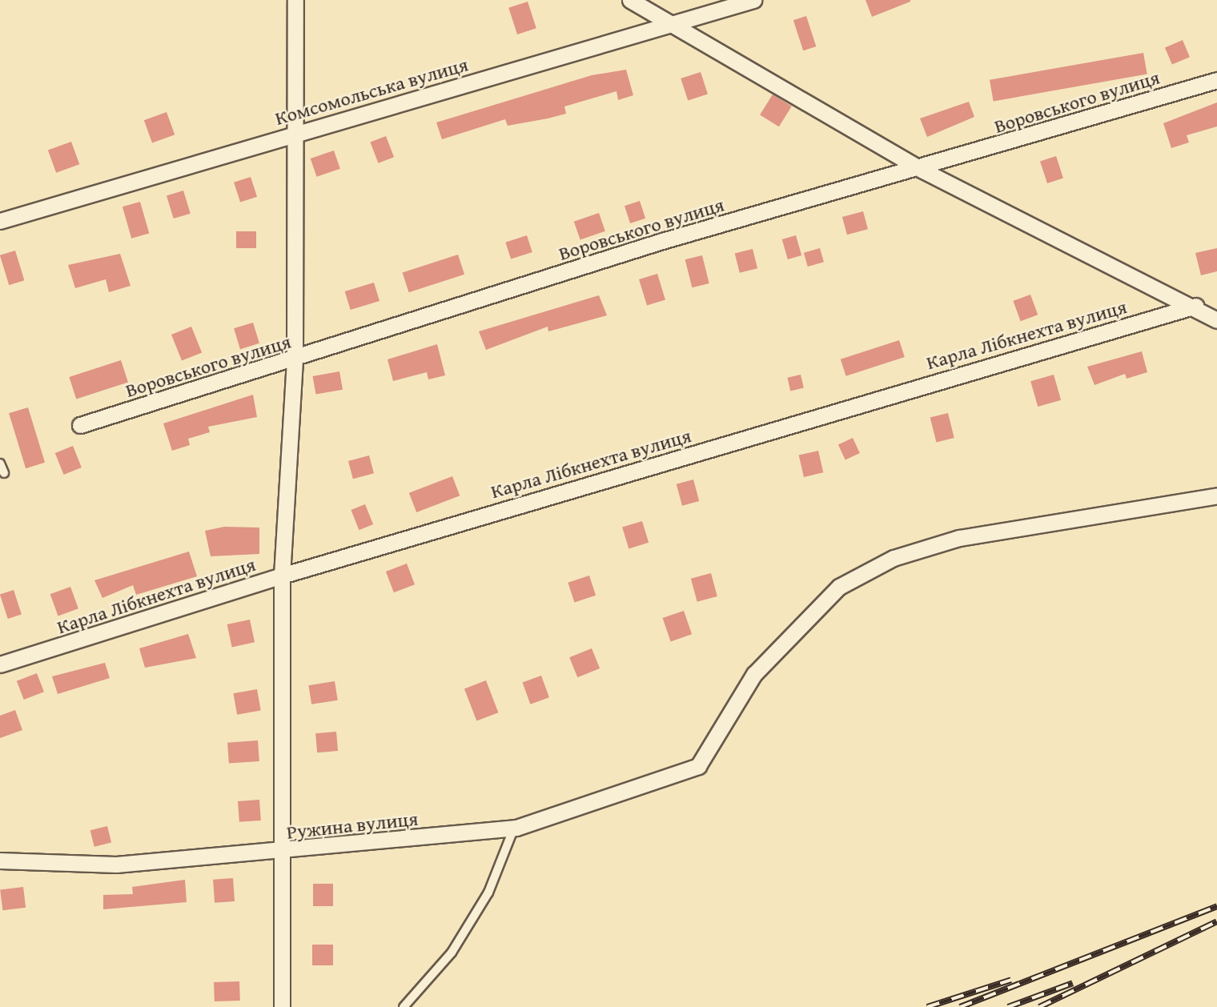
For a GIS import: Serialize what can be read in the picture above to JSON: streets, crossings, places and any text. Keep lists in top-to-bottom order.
{
  "streets": {
    "street": [
      "Комсомольська вулиця",
      "Воровського вулиця",
      "Карла Лібкнехта вулиця",
      "Ружина вулиця"
    ]
  }
}
